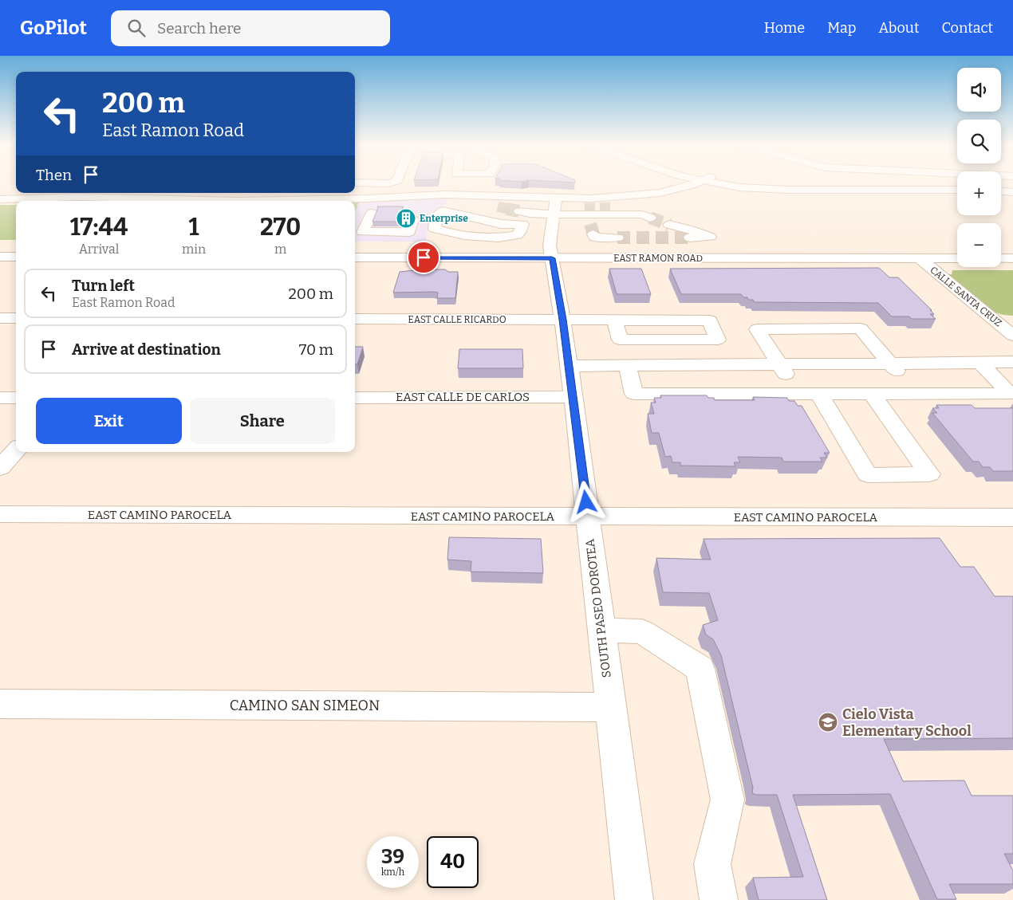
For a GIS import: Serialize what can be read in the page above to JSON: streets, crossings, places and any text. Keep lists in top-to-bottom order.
{
  "streets": {
    "street": [
      "EAST RAMON ROAD",
      "CALLE SANTA CRUZ",
      "EAST CALLE RICARDO",
      "EAST CALLE DE CARLOS",
      "EAST CAMINO PAROCELA",
      "SOUTH PASEO DOROTEA",
      "CAMINO SAN SIMEON"
    ]
  },
  "crossings": [
    ["EAST RAMON ROAD", "CALLE SANTA CRUZ"],
    ["EAST RAMON ROAD", "SOUTH PASEO DOROTEA"],
    ["EAST CALLE RICARDO", "SOUTH PASEO DOROTEA"],
    ["EAST CALLE DE CARLOS", "SOUTH PASEO DOROTEA"],
    ["EAST CAMINO PAROCELA", "SOUTH PASEO DOROTEA"],
    ["SOUTH PASEO DOROTEA", "CAMINO SAN SIMEON"]
  ],
  "places": {
    "building": ["Enterprise"],
    "school or university": ["Cielo Vista Elementary School"]
  },
  "page": {
    "header": "GoPilot",
    "search": "Search here",
    "nav": [
      "Home",
      "Map",
      "About",
      "Contact"
    ],
    "map_buttons": ["+", "−"],
    "turn": ["200 m", "East Ramon Road"],
    "then": "Then",
    "eta": [
      "17:44",
      "Arrival",
      "1",
      "min",
      "270",
      "m"
    ],
    "list": [
      {
        "name": "Turn left",
        "note": "East Ramon Road",
        "value": "200 m"
      },
      {
        "name": "Arrive at destination",
        "value": "70 m"
      }
    ],
    "buttons": ["Exit", "Share"],
    "speed": "39 km/h",
    "limit": "40"
  }
}
